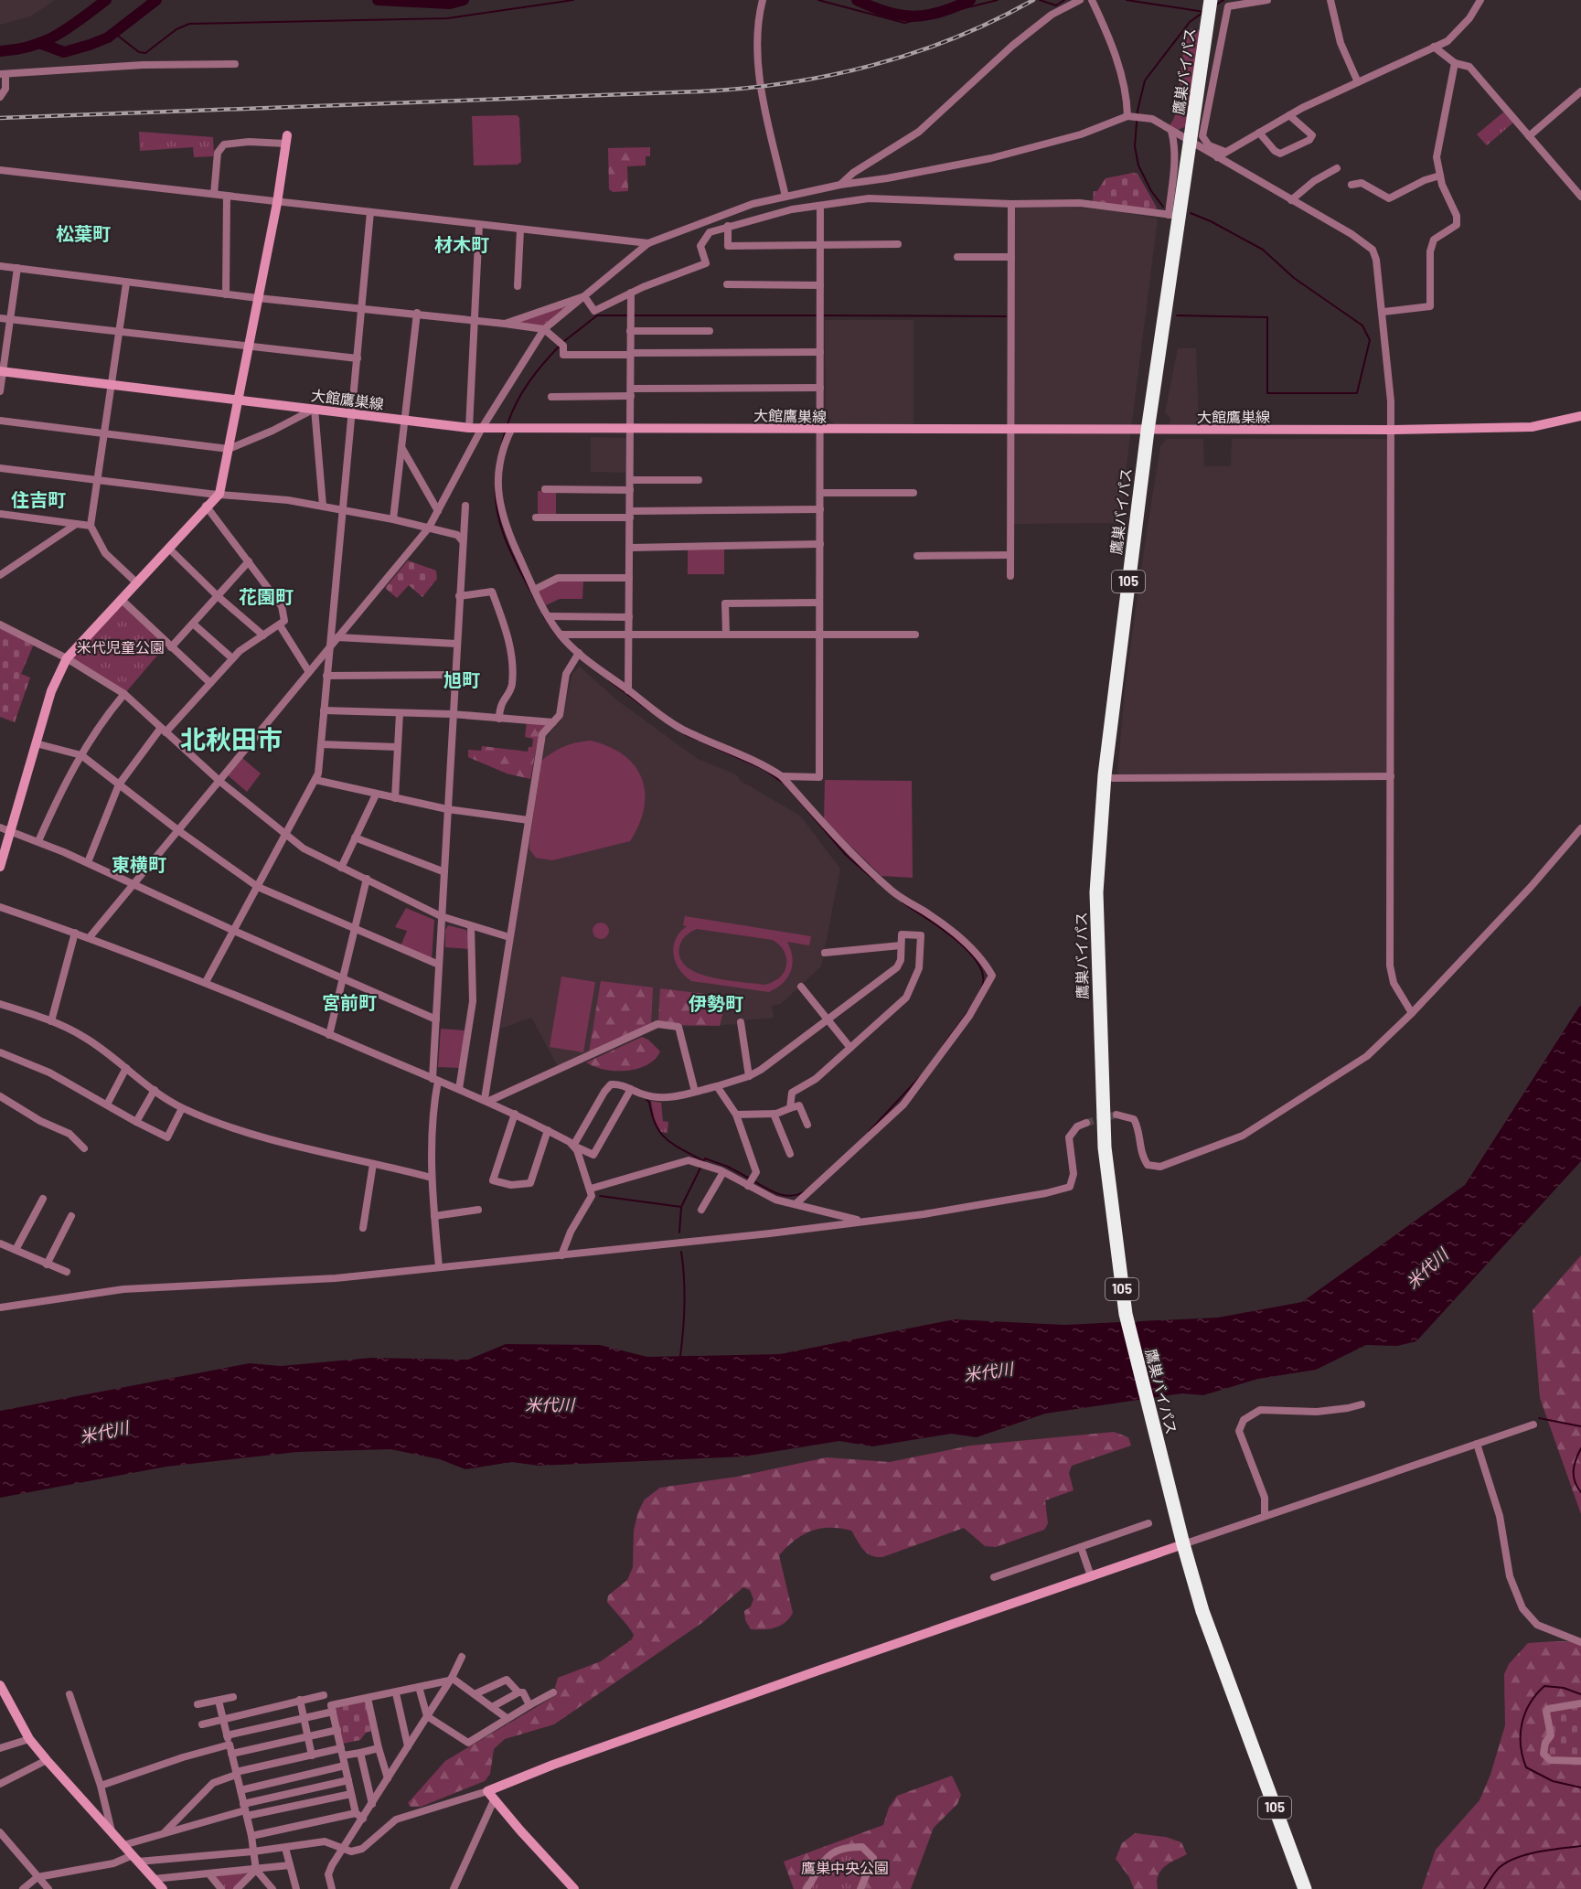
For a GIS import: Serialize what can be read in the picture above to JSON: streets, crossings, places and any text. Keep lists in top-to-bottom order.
{
  "streets": {
    "highway": ["鷹巣バイパス", "105"],
    "street": ["大館鷹巣線"]
  },
  "crossings": [
    ["鷹巣バイパス", "大館鷹巣線"]
  ],
  "districts": [
    "松葉町",
    "材木町",
    "住吉町",
    "花園町",
    "旭町",
    "北秋田市",
    "東横町",
    "宮前町",
    "伊勢町"
  ],
  "water": ["米代川"],
  "parks": ["米代児童公園", "鷹巣中央公園"]
}
